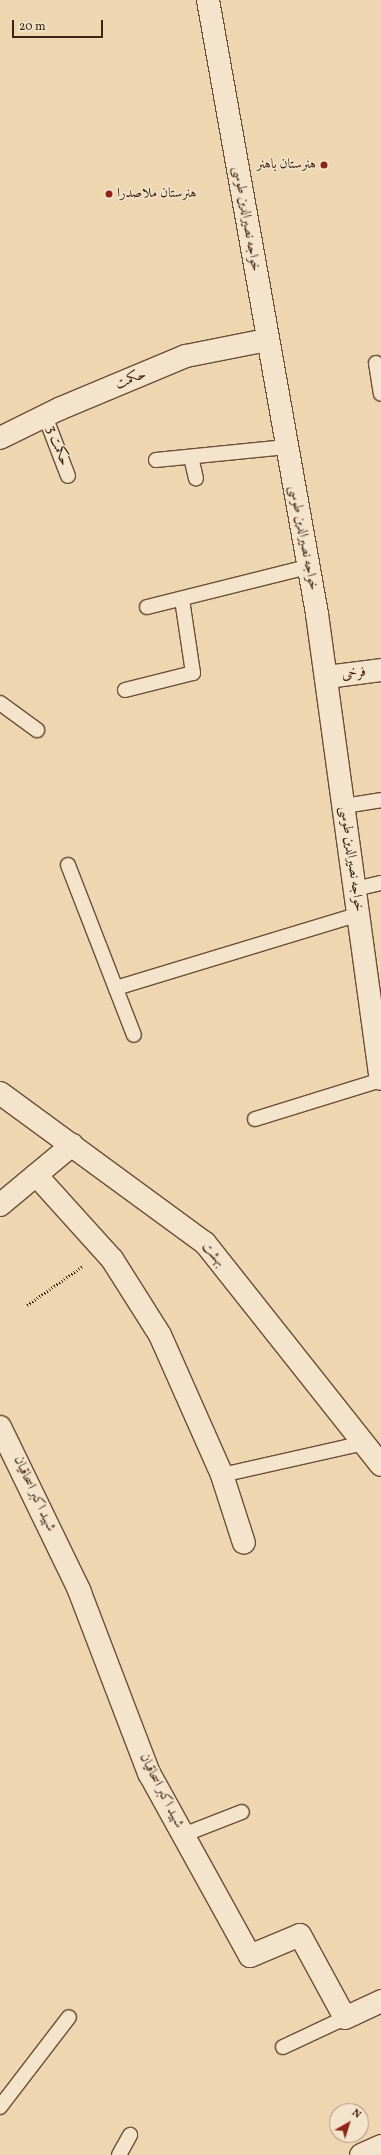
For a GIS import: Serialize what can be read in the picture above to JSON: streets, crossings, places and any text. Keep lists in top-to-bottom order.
{
  "streets": {
    "street": [
      "خواجه نصیرالدین طوسی",
      "حکمت",
      "فرخی",
      "بهشت",
      "شهید اکبر اسحاقیان"
    ],
    "lane": ["حکمت 3"]
  },
  "crossings": [
    ["خواجه نصیرالدین طوسی", "حکمت"],
    ["خواجه نصیرالدین طوسی", "فرخی"],
    ["حکمت", "حکمت 3"]
  ],
  "places": ["هنرستان باهنر", "هنرستان ملاصدرا"],
  "scale_bar": "20 m",
  "north": "top right"
}
